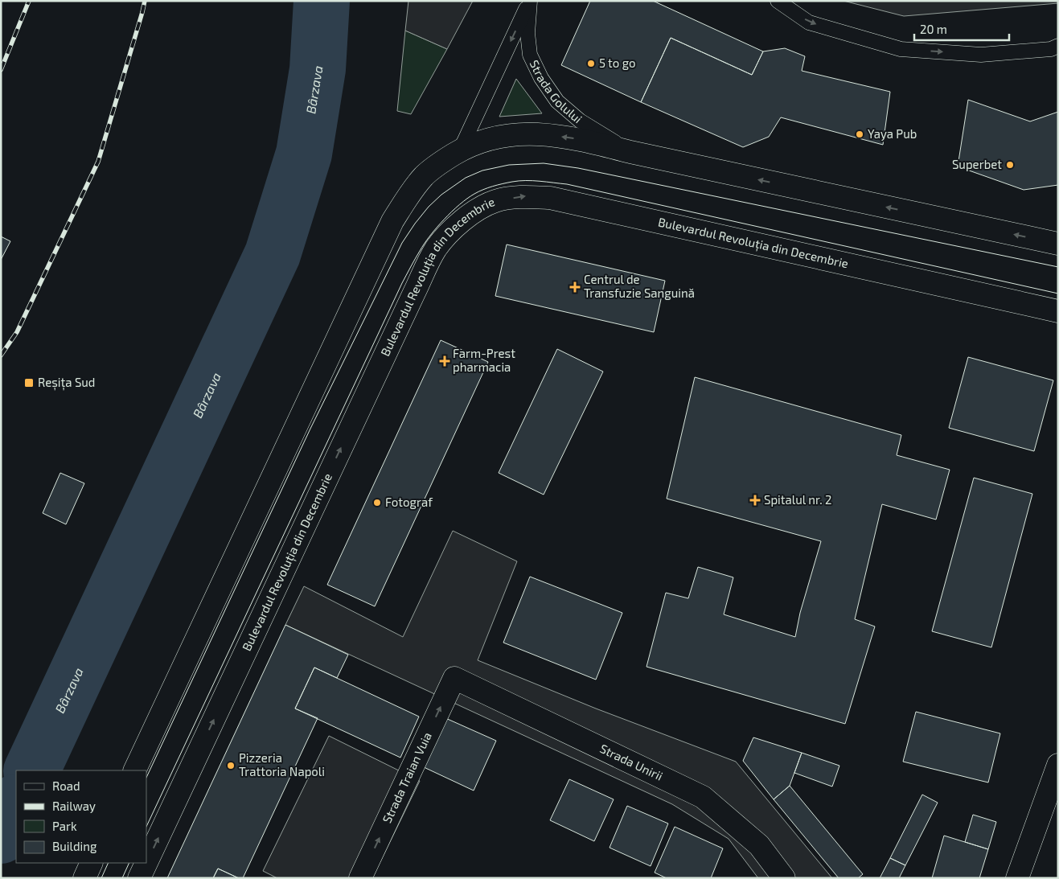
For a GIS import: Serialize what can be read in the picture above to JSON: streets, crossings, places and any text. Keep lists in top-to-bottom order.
{
  "streets": {
    "main road": ["Bulevardul Revoluția din Decembrie", "Strada Unirii", "Strada Traian Vuia"],
    "lane": ["Strada Golului"]
  },
  "crossings": [
    ["Strada Unirii", "Strada Traian Vuia"]
  ],
  "one_way": ["Strada Golului", "Bulevardul Revoluția din Decembrie", "Strada Traian Vuia"],
  "water": ["Bârzava"],
  "places": {
    "other": [
      "5 to go",
      "Yaya Pub",
      "Superbet",
      "Fotograf",
      "Pizzeria Trattoria Napoli"
    ],
    "health": ["Centrul de Transfuzie Sanguină", "Farm-Prest pharmacia", "Spitalul nr. 2"],
    "transit": ["Reșița Sud"]
  },
  "legend": [
    "Road",
    "Railway",
    "Park",
    "Building"
  ],
  "scale_bar": "20 m"
}
